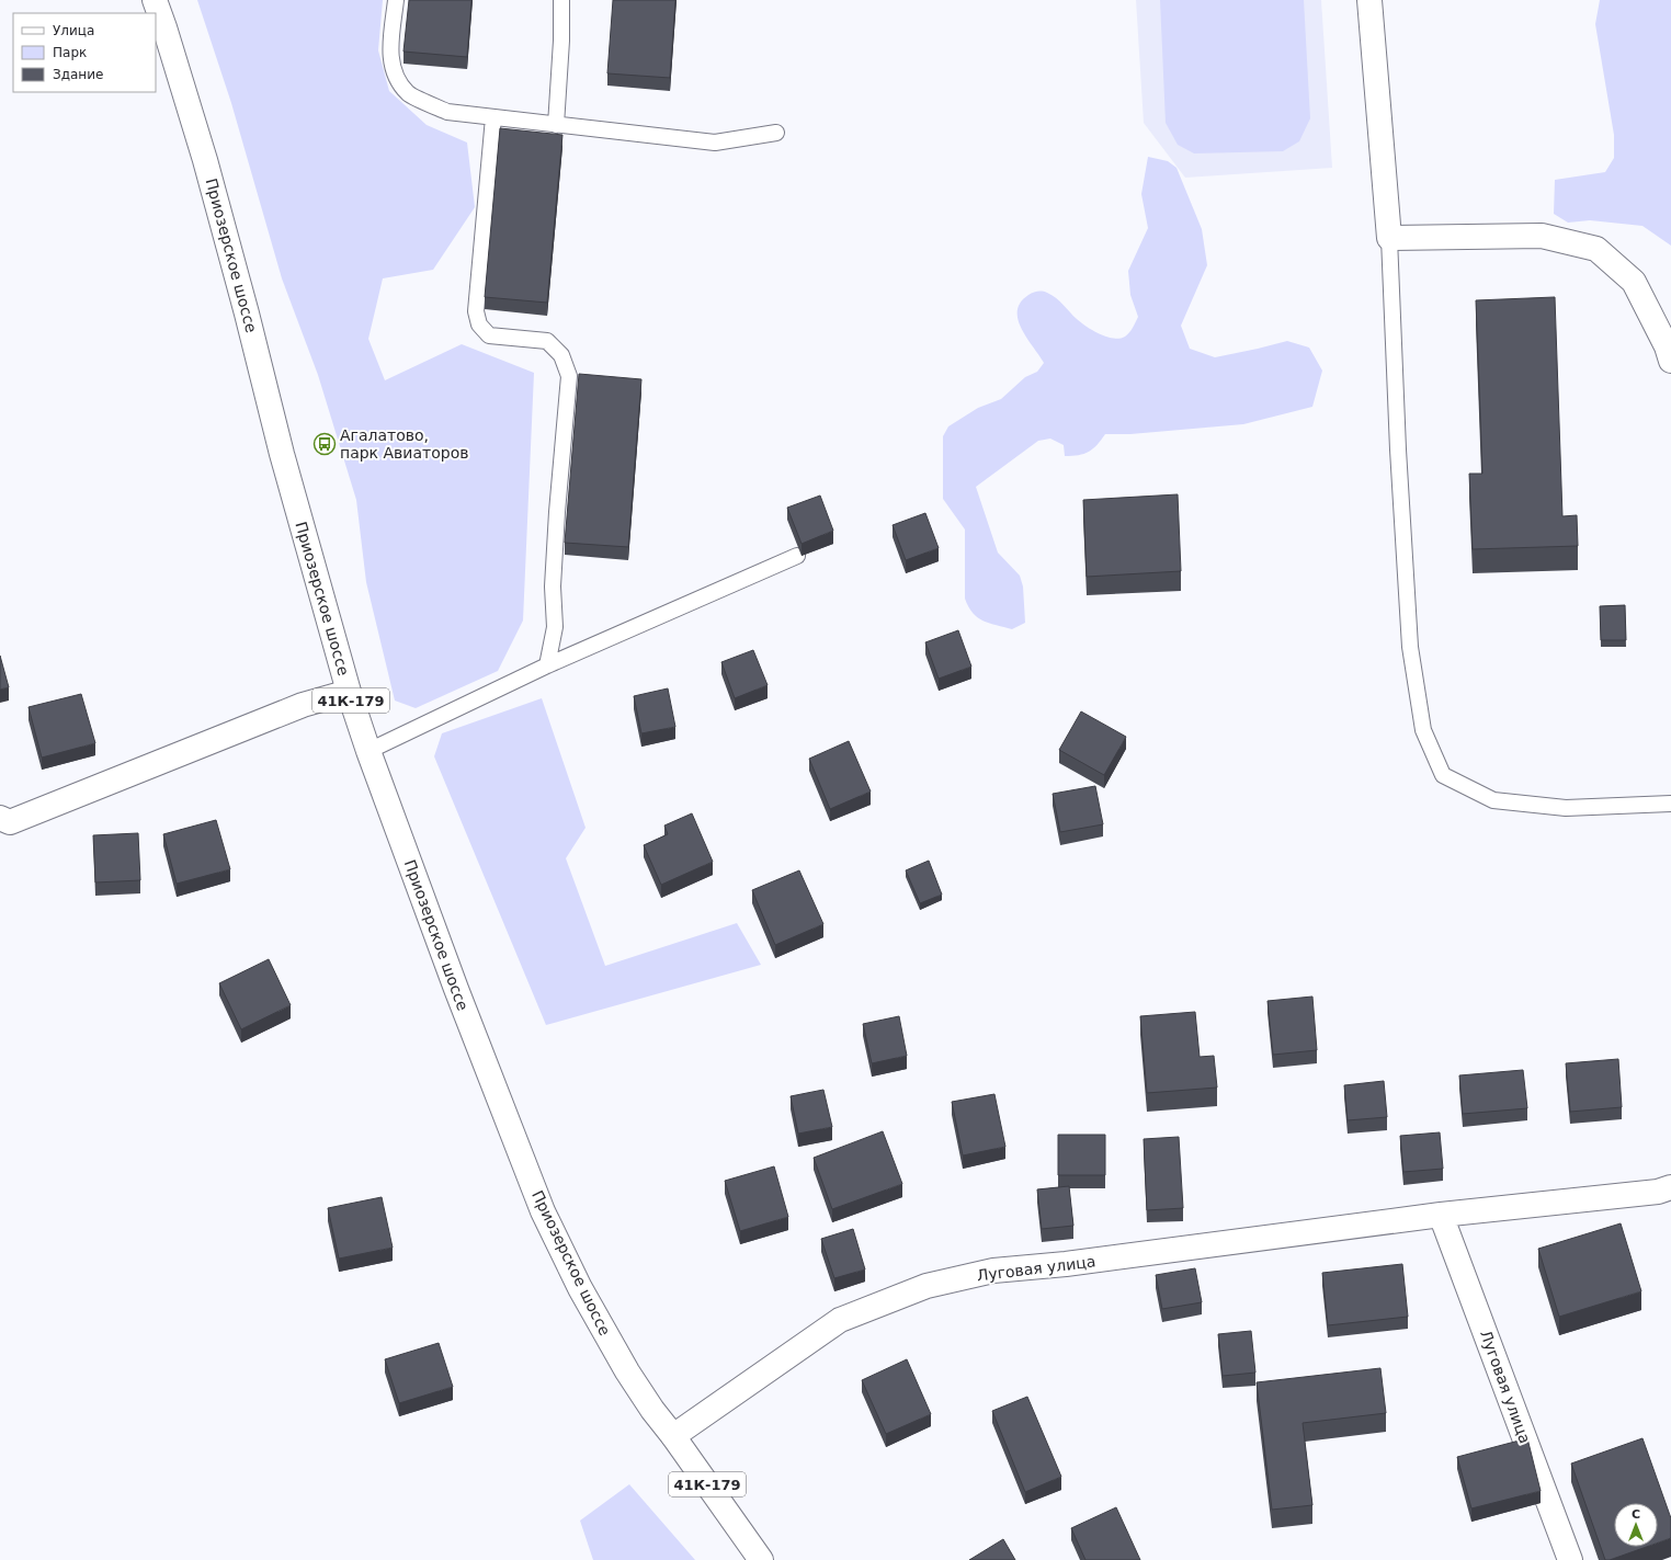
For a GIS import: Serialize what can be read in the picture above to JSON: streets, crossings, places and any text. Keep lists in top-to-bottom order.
{
  "streets": {
    "street": ["Приозерское шоссе", "41К-179", "Луговая улица"]
  },
  "crossings": [
    ["Приозерское шоссе", "41К-179"],
    ["Приозерское шоссе", "Луговая улица"],
    ["41К-179", "Луговая улица"]
  ],
  "places": {
    "bus stop": ["Агалатово, парк Авиаторов"]
  },
  "legend": ["Улица", "Парк", "Здание"],
  "north": "top"
}
